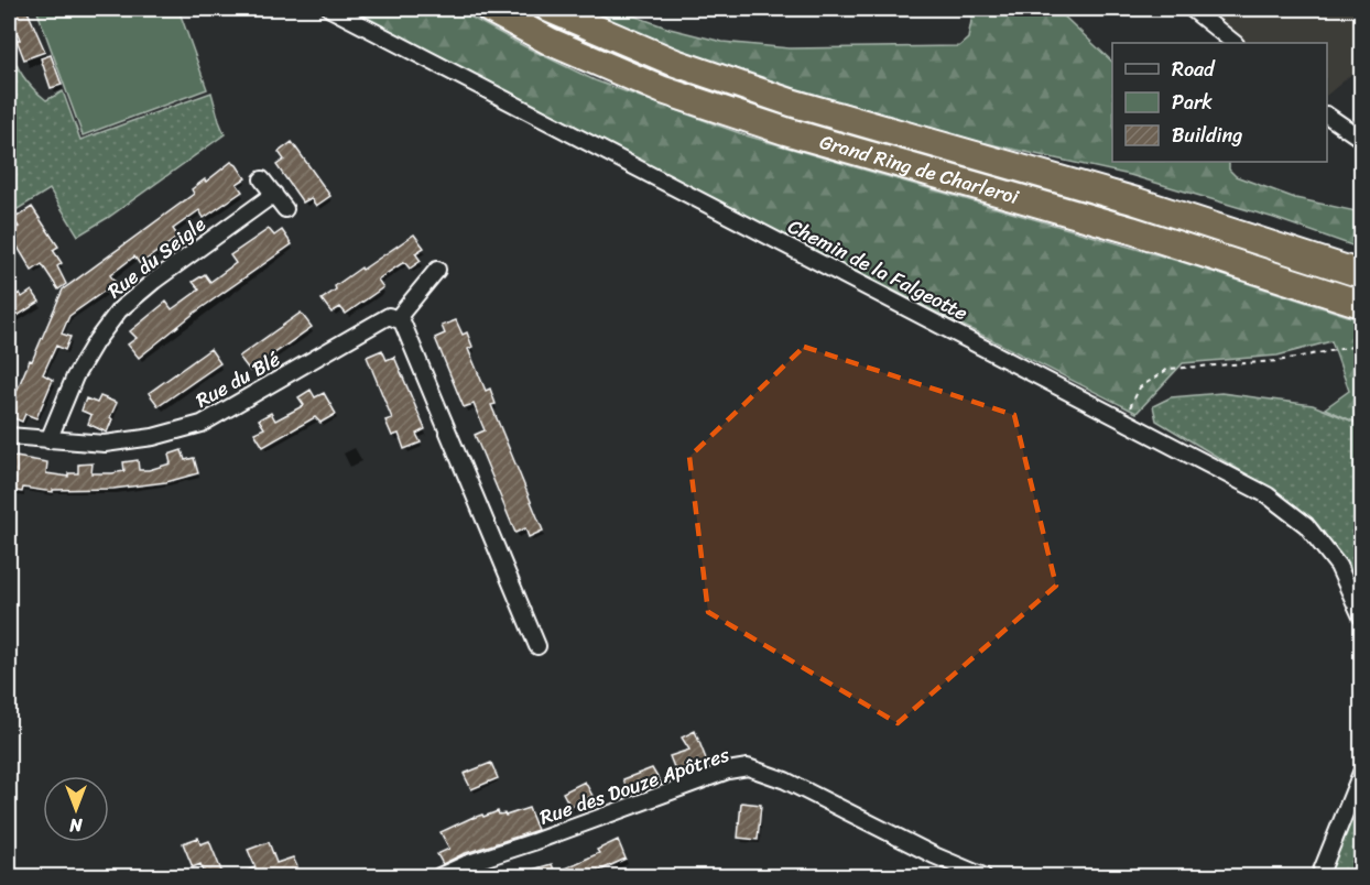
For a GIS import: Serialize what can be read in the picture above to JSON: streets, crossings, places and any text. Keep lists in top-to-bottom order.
{
  "streets": {
    "highway": ["Grand Ring de Charleroi"],
    "street": [
      "Rue du Seigle",
      "Chemin de la Falgeotte",
      "Rue du Blé",
      "Rue des Douze Apôtres"
    ]
  },
  "crossings": [
    ["Rue du Seigle", "Rue du Blé"]
  ],
  "legend": ["Road", "Park", "Building"],
  "north": "bottom"
}
